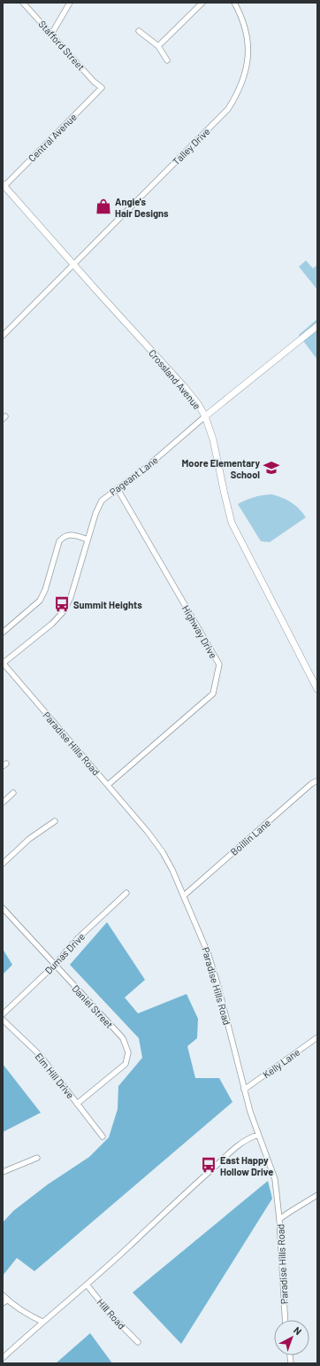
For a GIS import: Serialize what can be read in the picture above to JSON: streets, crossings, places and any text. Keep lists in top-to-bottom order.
{
  "streets": {
    "main road": ["Crossland Avenue", "Pageant Lane"],
    "street": [
      "Stafford Street",
      "Central Avenue",
      "Talley Drive",
      "Highway Drive",
      "Paradise Hills Road",
      "Boillin Lane",
      "Dumas Drive",
      "Daniel Street",
      "Kelly Lane",
      "Elm Hill Drive",
      "Hill Road"
    ]
  },
  "crossings": [
    ["Stafford Street", "Central Avenue"],
    ["Central Avenue", "Crossland Avenue"],
    ["Talley Drive", "Crossland Avenue"],
    ["Crossland Avenue", "Pageant Lane"],
    ["Pageant Lane", "Highway Drive"],
    ["Pageant Lane", "Paradise Hills Road"],
    ["Highway Drive", "Paradise Hills Road"],
    ["Paradise Hills Road", "Boillin Lane"],
    ["Paradise Hills Road", "Kelly Lane"],
    ["Dumas Drive", "Daniel Street"],
    ["Daniel Street", "Elm Hill Drive"]
  ],
  "places": {
    "shop": ["Angie's Hair Designs"],
    "school or university": ["Moore Elementary School"],
    "bus stop": ["Summit Heights", "East Happy Hollow Drive"]
  },
  "north": "top right"
}
